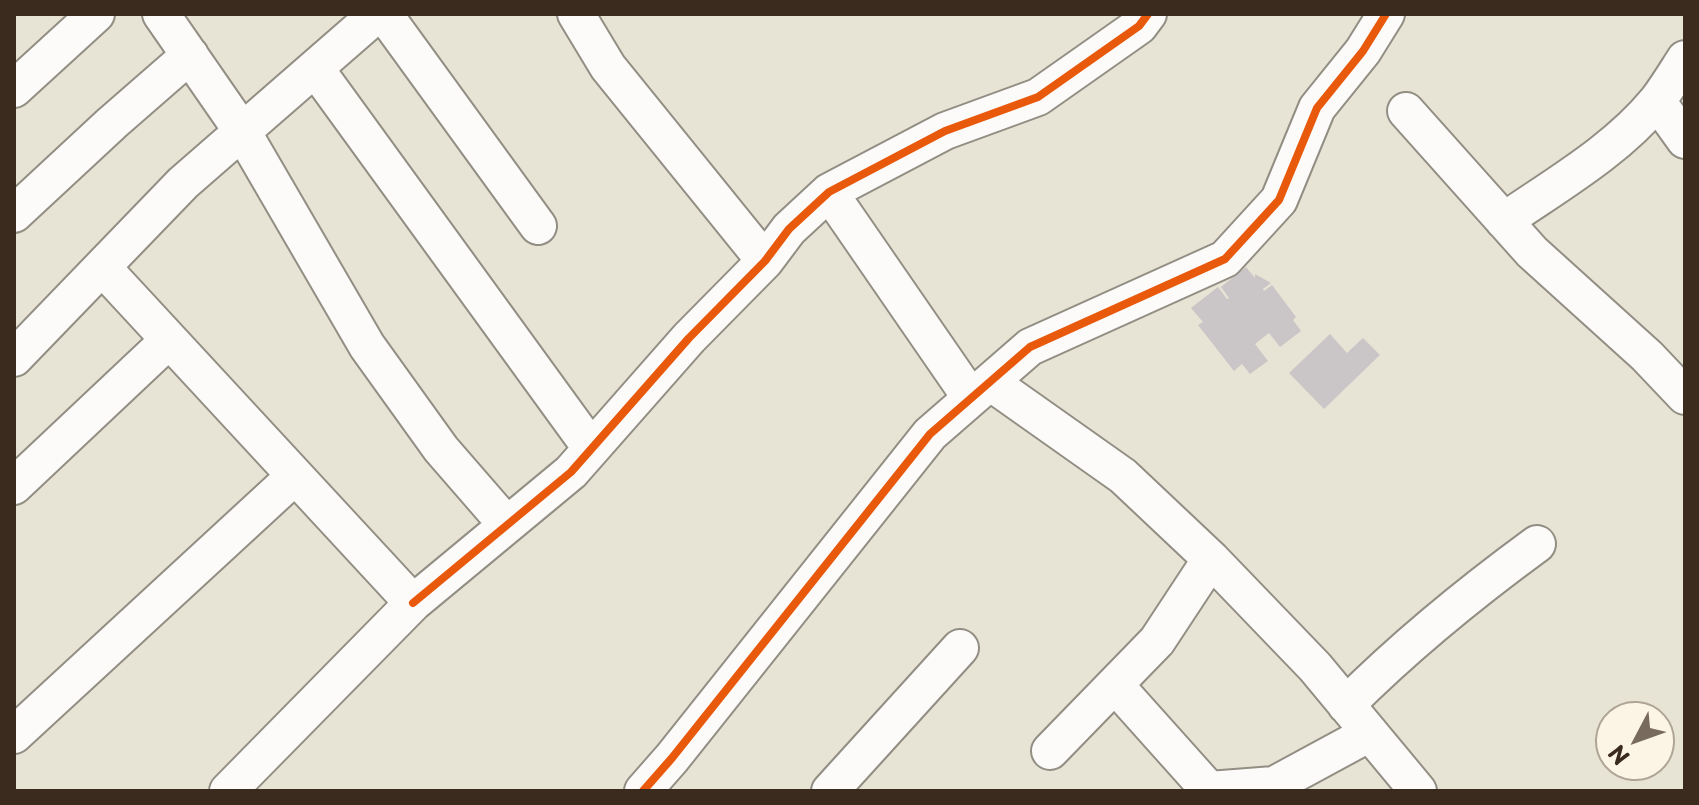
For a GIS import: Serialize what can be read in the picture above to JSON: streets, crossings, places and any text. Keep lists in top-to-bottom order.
{
  "north": "bottom left"
}
